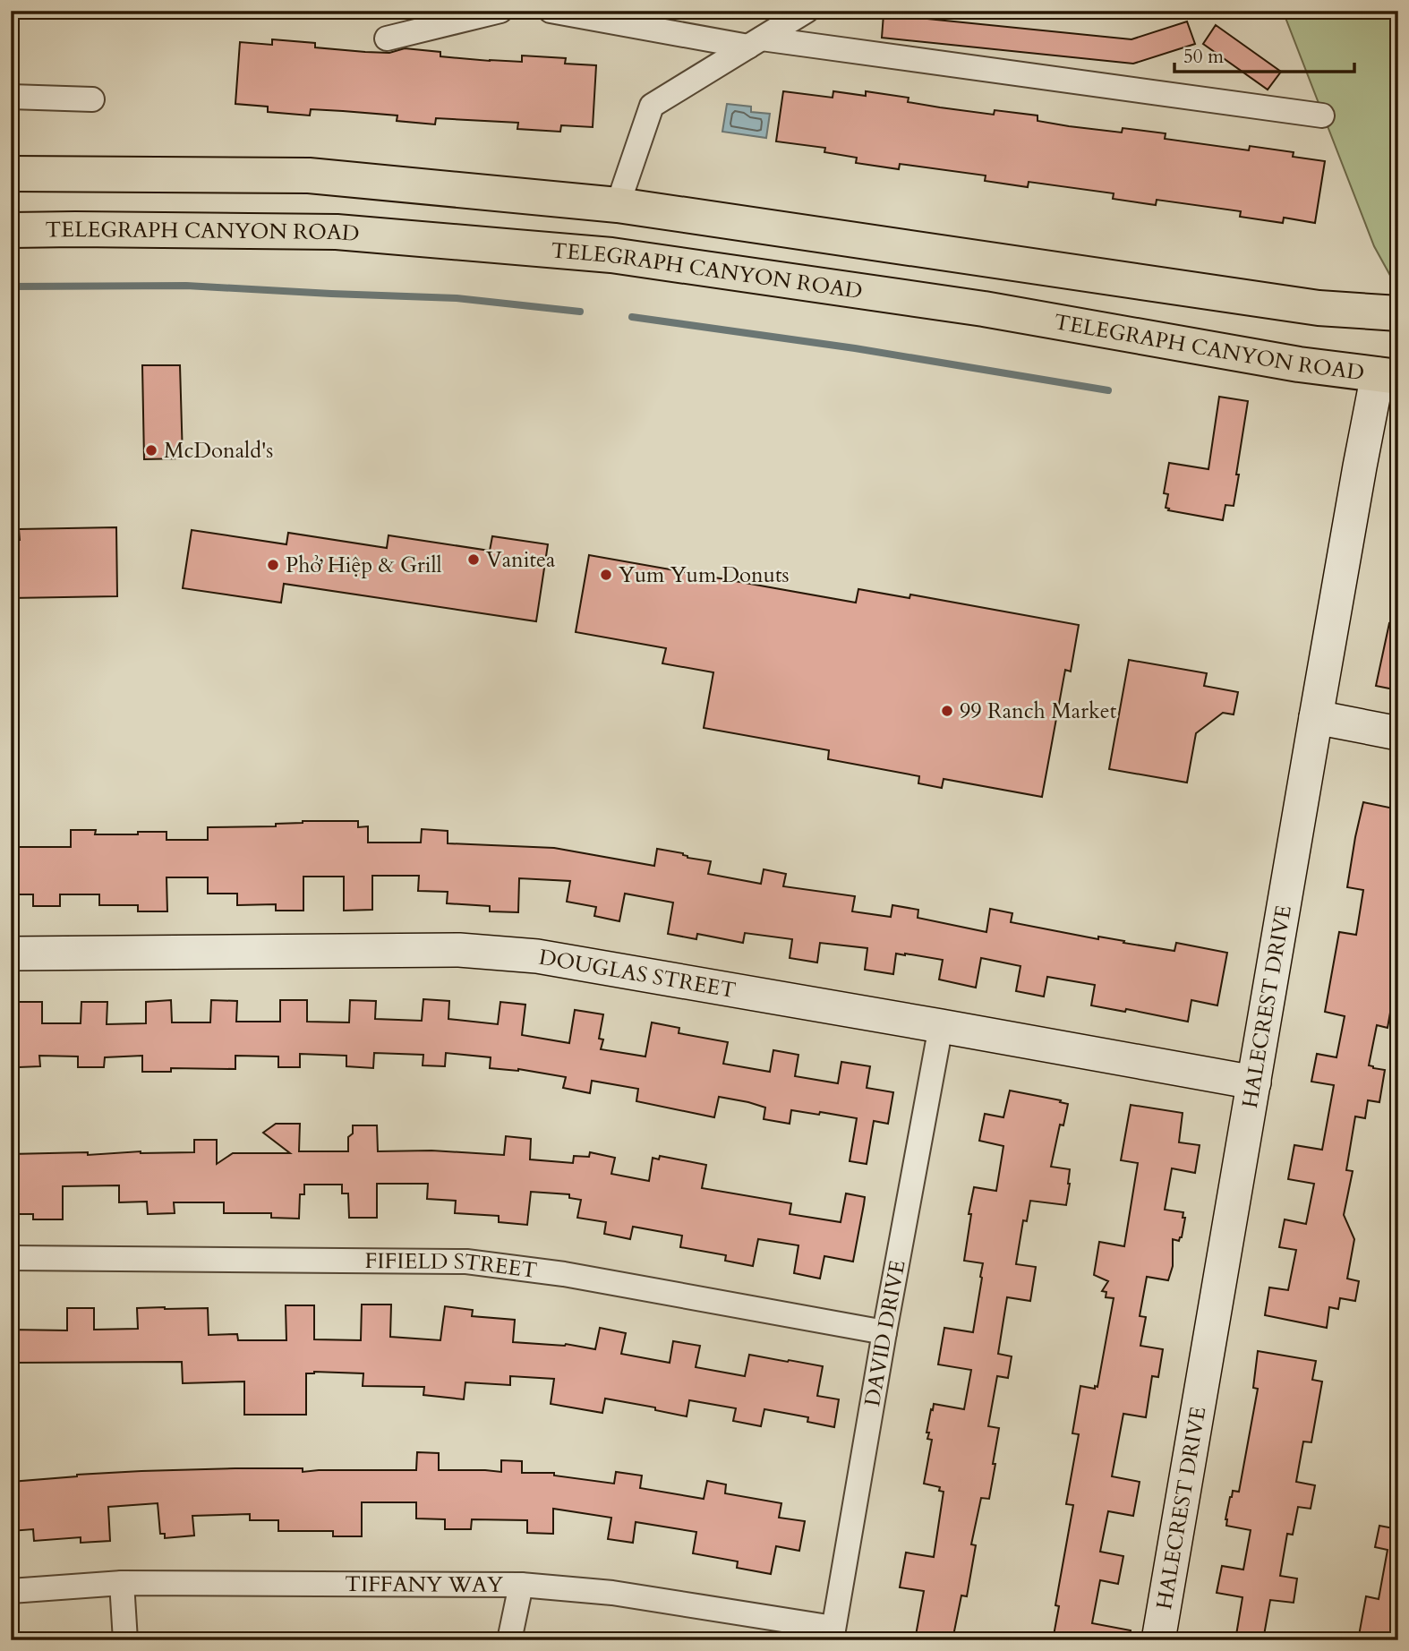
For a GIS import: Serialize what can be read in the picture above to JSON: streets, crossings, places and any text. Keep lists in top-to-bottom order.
{
  "streets": {
    "main road": ["TELEGRAPH CANYON ROAD"],
    "street": [
      "DOUGLAS STREET",
      "HALECREST DRIVE",
      "FIFIELD STREET",
      "DAVID DRIVE",
      "TIFFANY WAY"
    ]
  },
  "crossings": [
    ["TELEGRAPH CANYON ROAD", "HALECREST DRIVE"],
    ["DOUGLAS STREET", "HALECREST DRIVE"],
    ["DOUGLAS STREET", "DAVID DRIVE"],
    ["FIFIELD STREET", "DAVID DRIVE"],
    ["DAVID DRIVE", "TIFFANY WAY"]
  ],
  "places": [
    "McDonald's",
    "Vanitea",
    "Phở Hiệp & Grill",
    "Yum Yum Donuts",
    "99 Ranch Market"
  ],
  "scale_bar": "50 m"
}
